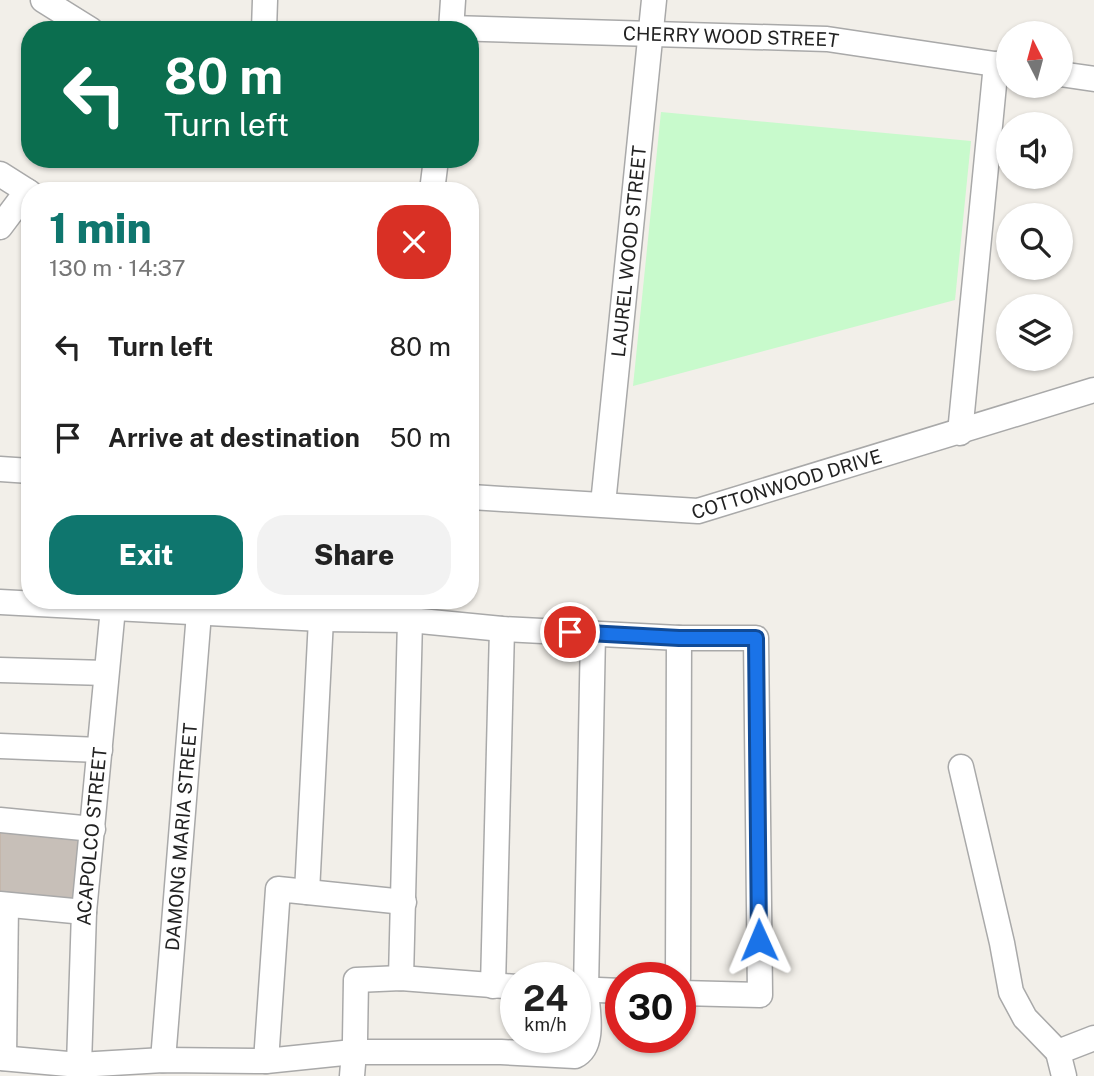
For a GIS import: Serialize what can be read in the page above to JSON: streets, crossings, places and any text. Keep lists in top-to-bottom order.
{
  "streets": {
    "street": [
      "CHERRY WOOD STREET",
      "LAUREL WOOD STREET",
      "COTTONWOOD DRIVE",
      "ACAPOLCO STREET",
      "DAMONG MARIA STREET"
    ]
  },
  "crossings": [
    ["CHERRY WOOD STREET", "LAUREL WOOD STREET"],
    ["LAUREL WOOD STREET", "COTTONWOOD DRIVE"]
  ],
  "north": "top",
  "page": {
    "turn": ["80 m", "Turn left"],
    "heading": ["1 min", "130 m · 14:37"],
    "list": [
      {
        "name": "Turn left",
        "value": "80 m"
      },
      {
        "name": "Arrive at destination",
        "value": "50 m"
      }
    ],
    "buttons": ["Exit", "Share"],
    "speed": "24 km/h",
    "limit": "30"
  }
}
